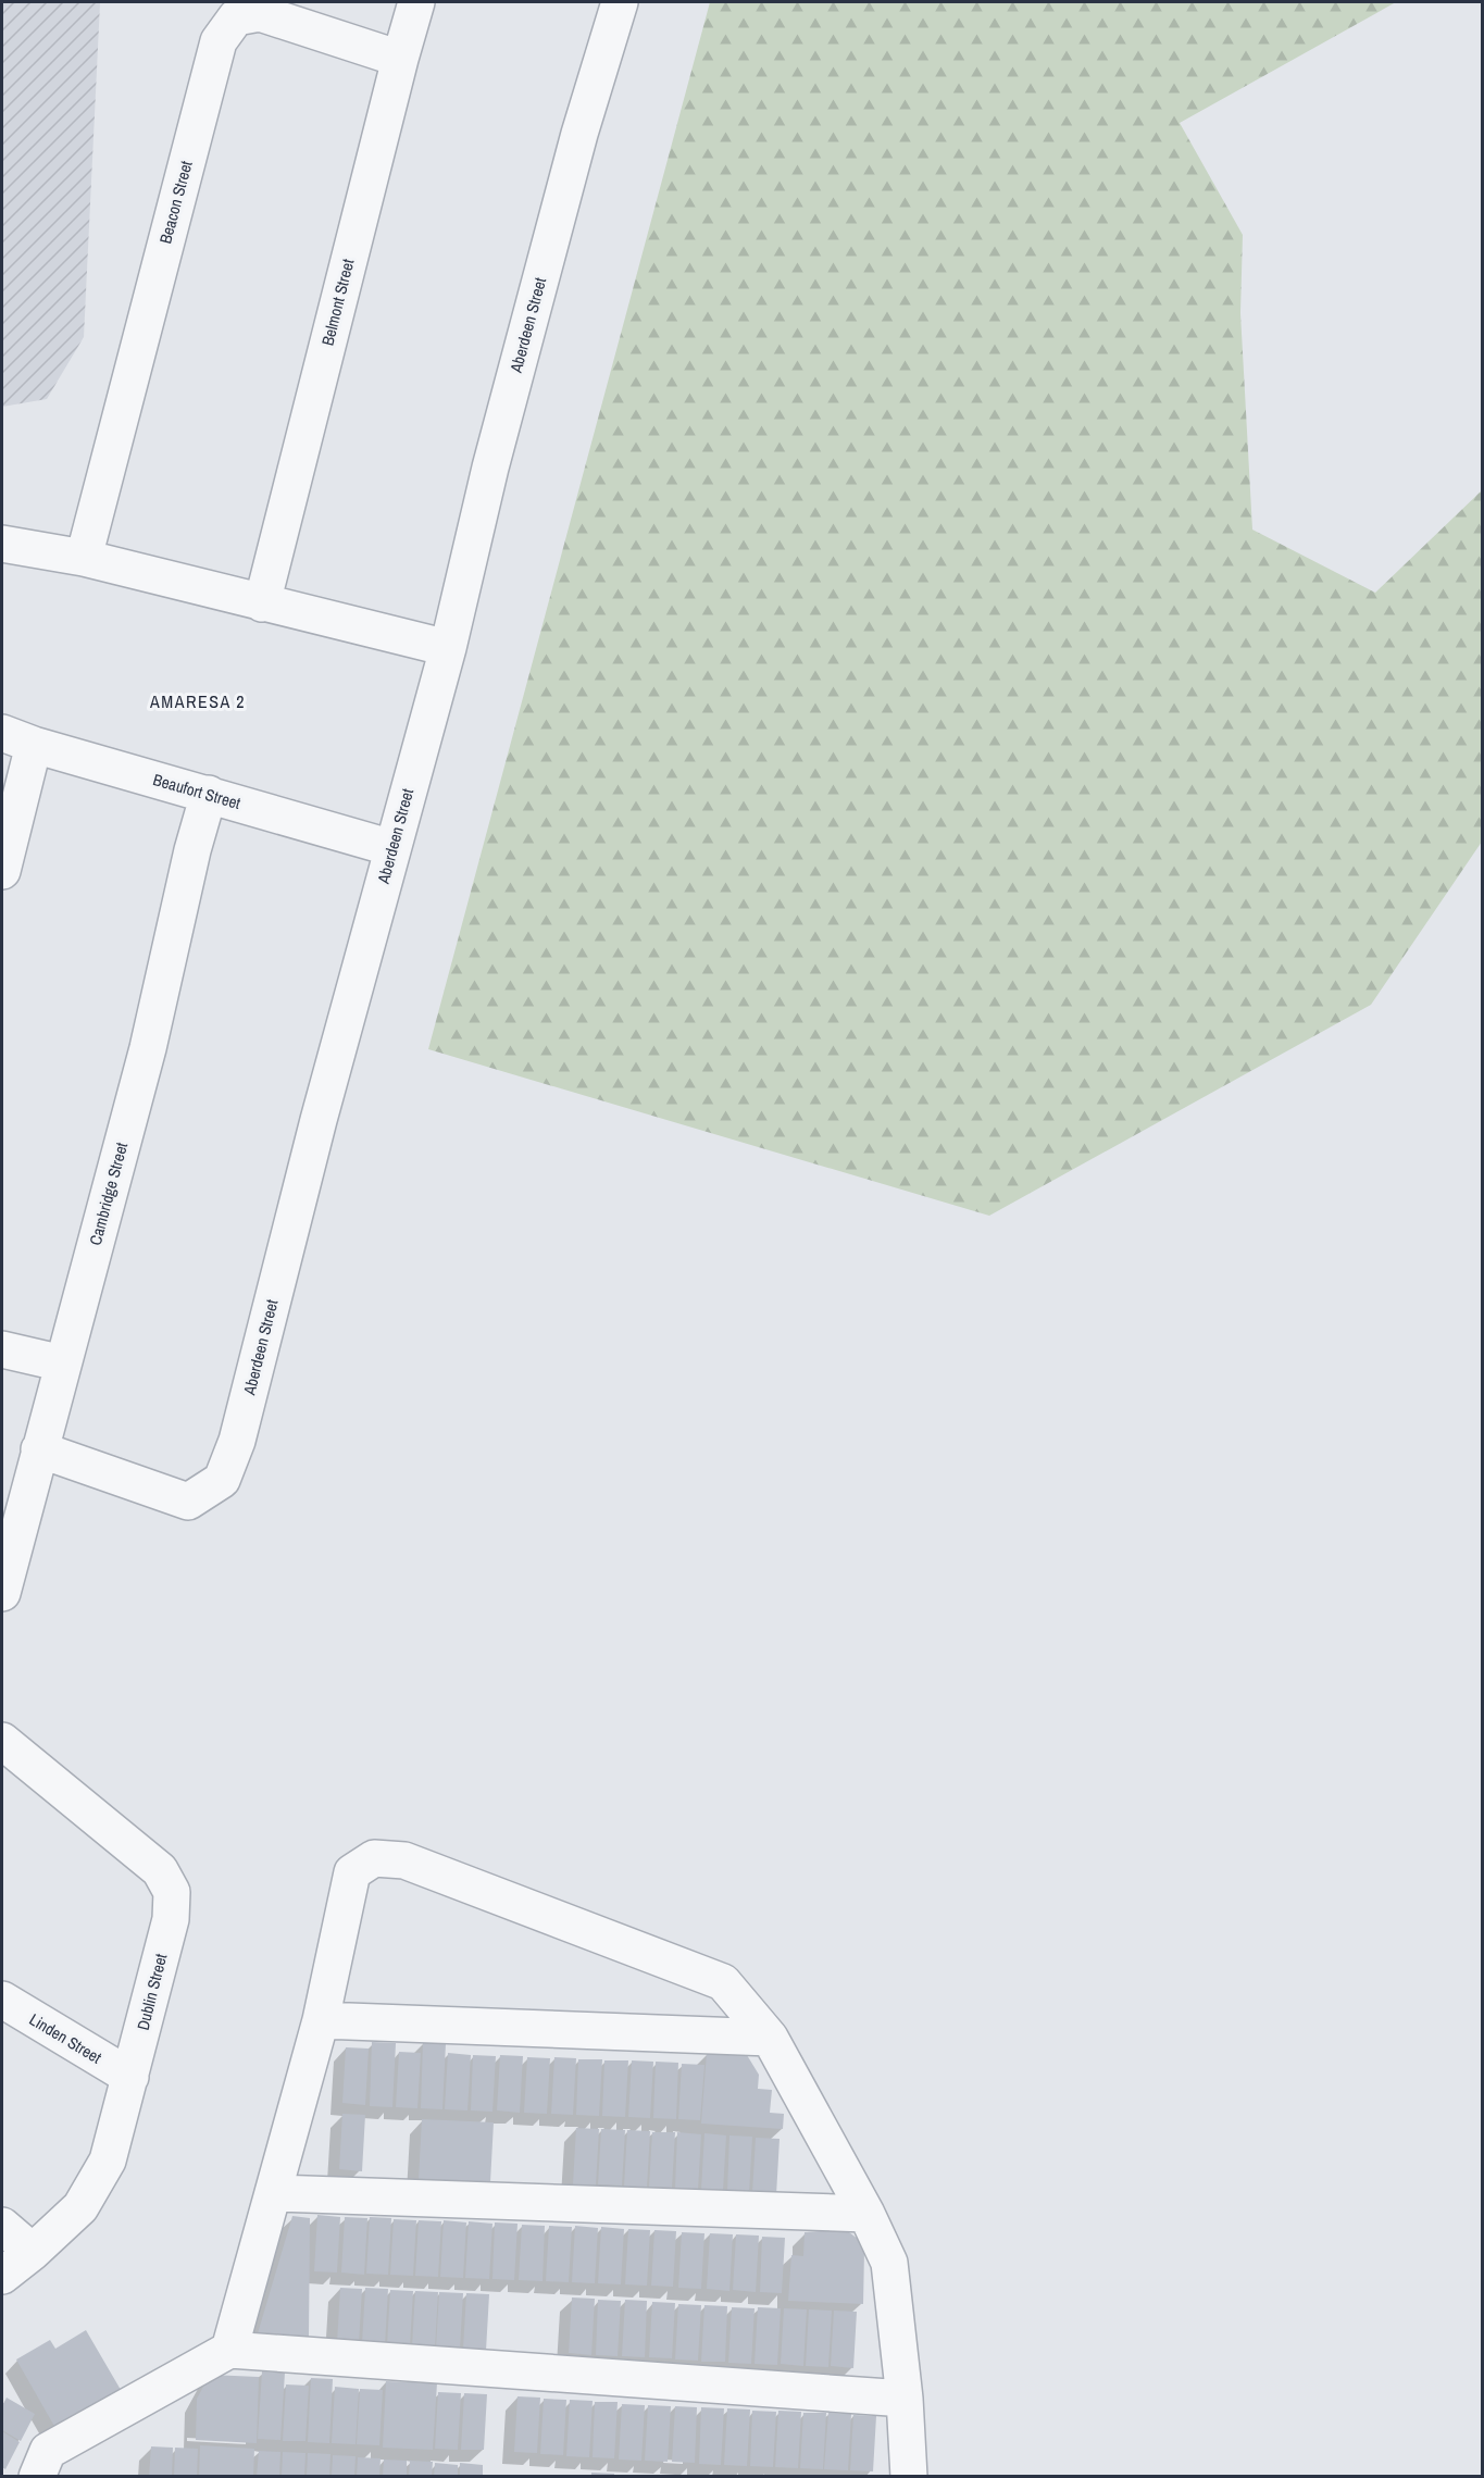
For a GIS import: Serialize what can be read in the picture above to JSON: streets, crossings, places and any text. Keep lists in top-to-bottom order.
{
  "streets": {
    "street": [
      "Beacon Street",
      "Belmont Street",
      "Aberdeen Street",
      "Beaufort Street",
      "Cambridge Street",
      "Dublin Street",
      "Linden Street"
    ]
  },
  "crossings": [
    ["Beacon Street", "Belmont Street"],
    ["Aberdeen Street", "Beaufort Street"],
    ["Aberdeen Street", "Cambridge Street"],
    ["Beaufort Street", "Cambridge Street"],
    ["Dublin Street", "Linden Street"]
  ],
  "districts": ["AMARESA 2"]
}
